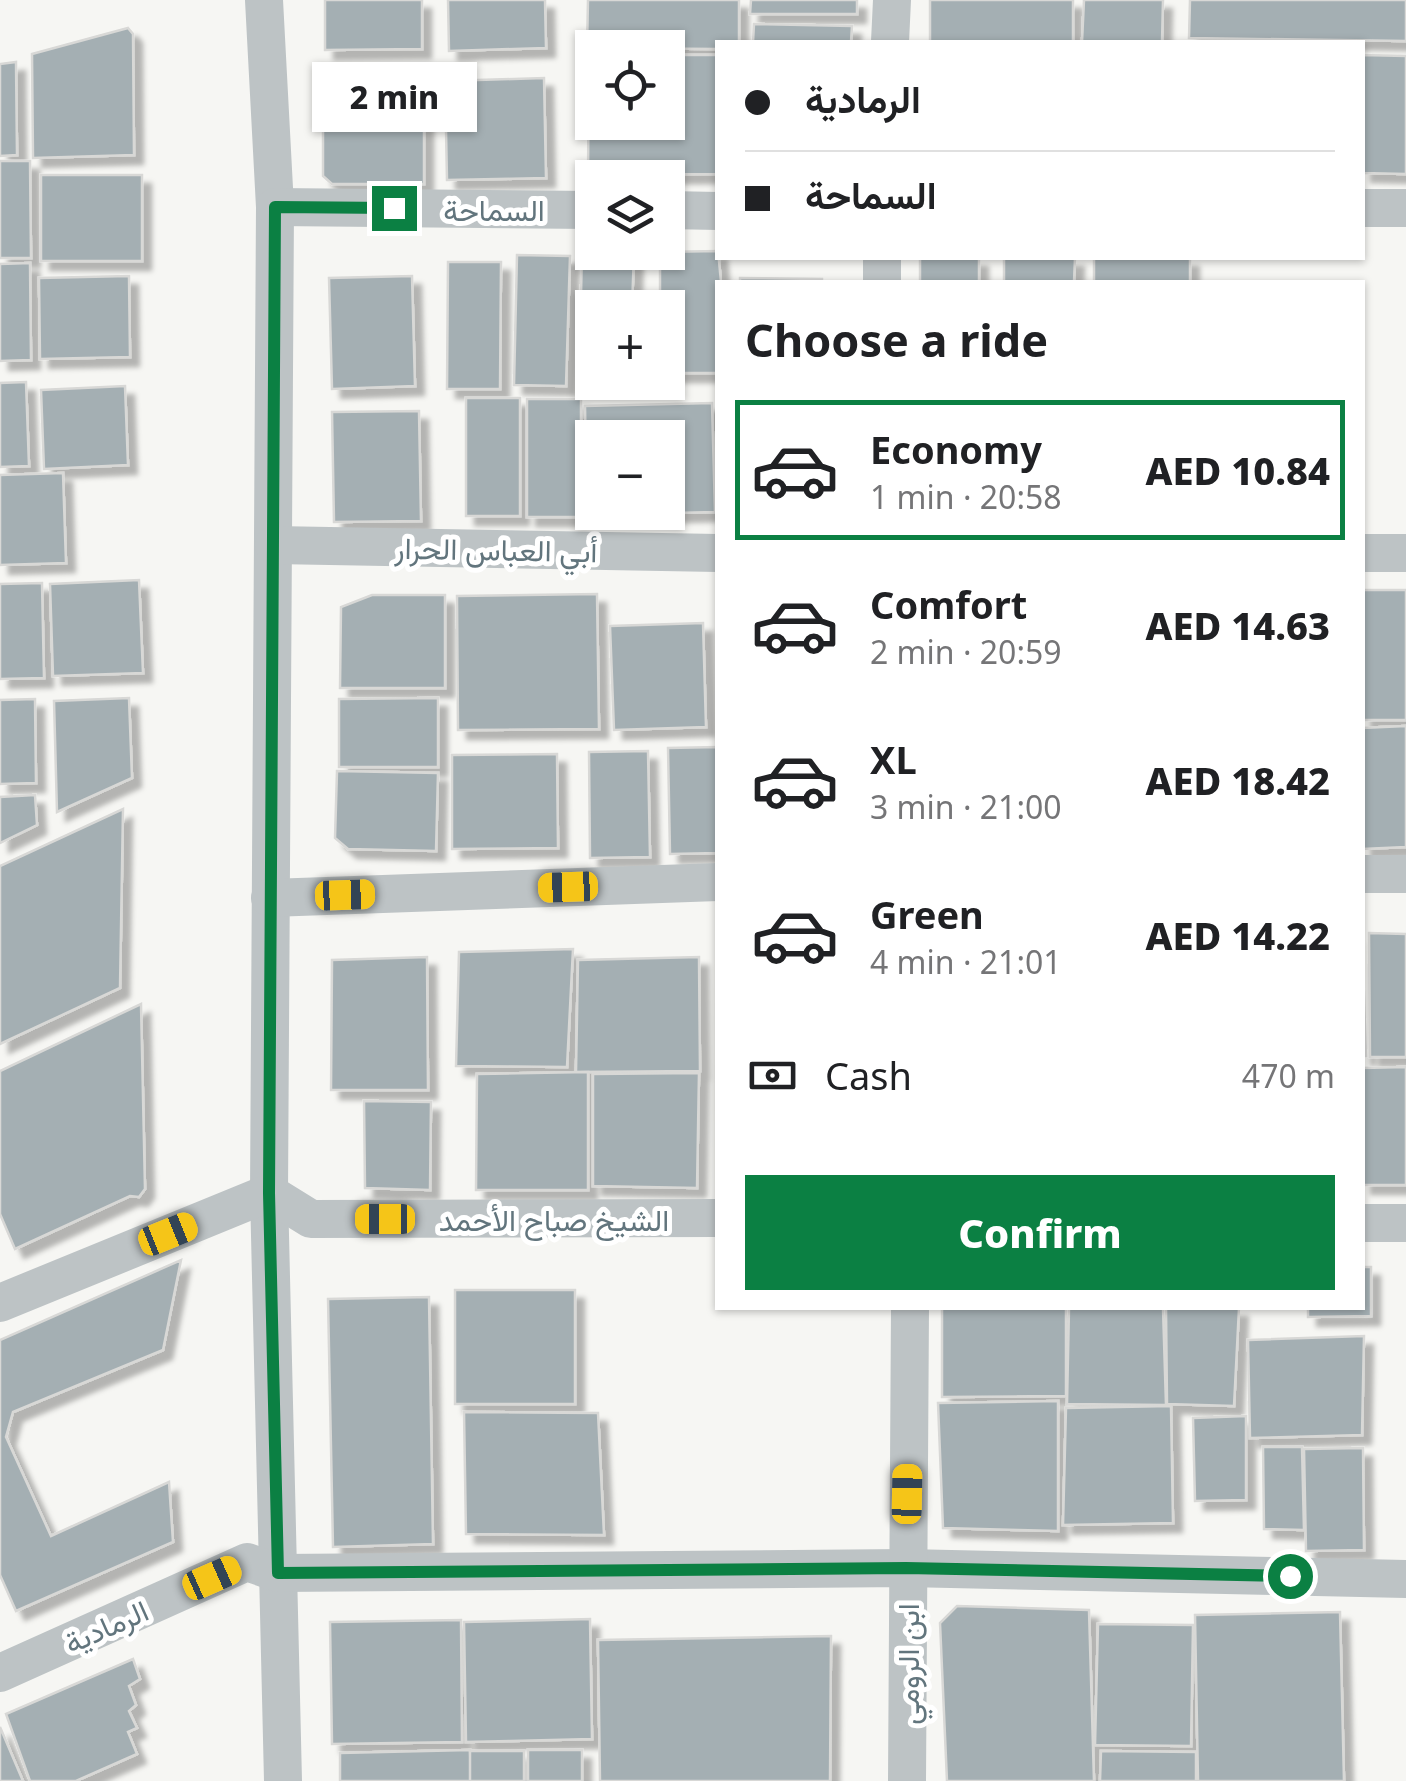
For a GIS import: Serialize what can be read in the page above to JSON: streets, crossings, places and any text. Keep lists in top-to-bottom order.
{
  "streets": {
    "street": [
      "السماحة",
      "أبي العباس الحرار",
      "الشيخ صباح الأحمد",
      "الرمادية",
      "ابن الرومي"
    ]
  },
  "crossings": [
    ["الرمادية", "ابن الرومي"]
  ],
  "page": {
    "map_buttons": ["+", "−"],
    "banner": ["الرمادية", "السماحة"],
    "bubble": "2 min",
    "heading": "Choose a ride",
    "list": [
      {
        "name": "Economy",
        "note": "1 min · 20:58",
        "value": "AED 10.84"
      },
      {
        "name": "Comfort",
        "note": "2 min · 20:59",
        "value": "AED 14.63"
      },
      {
        "name": "XL",
        "note": "3 min · 21:00",
        "value": "AED 18.42"
      },
      {
        "name": "Green",
        "note": "4 min · 21:01",
        "value": "AED 14.22"
      }
    ],
    "pay": ["Cash", "470 m"],
    "buttons": "Confirm"
  }
}
